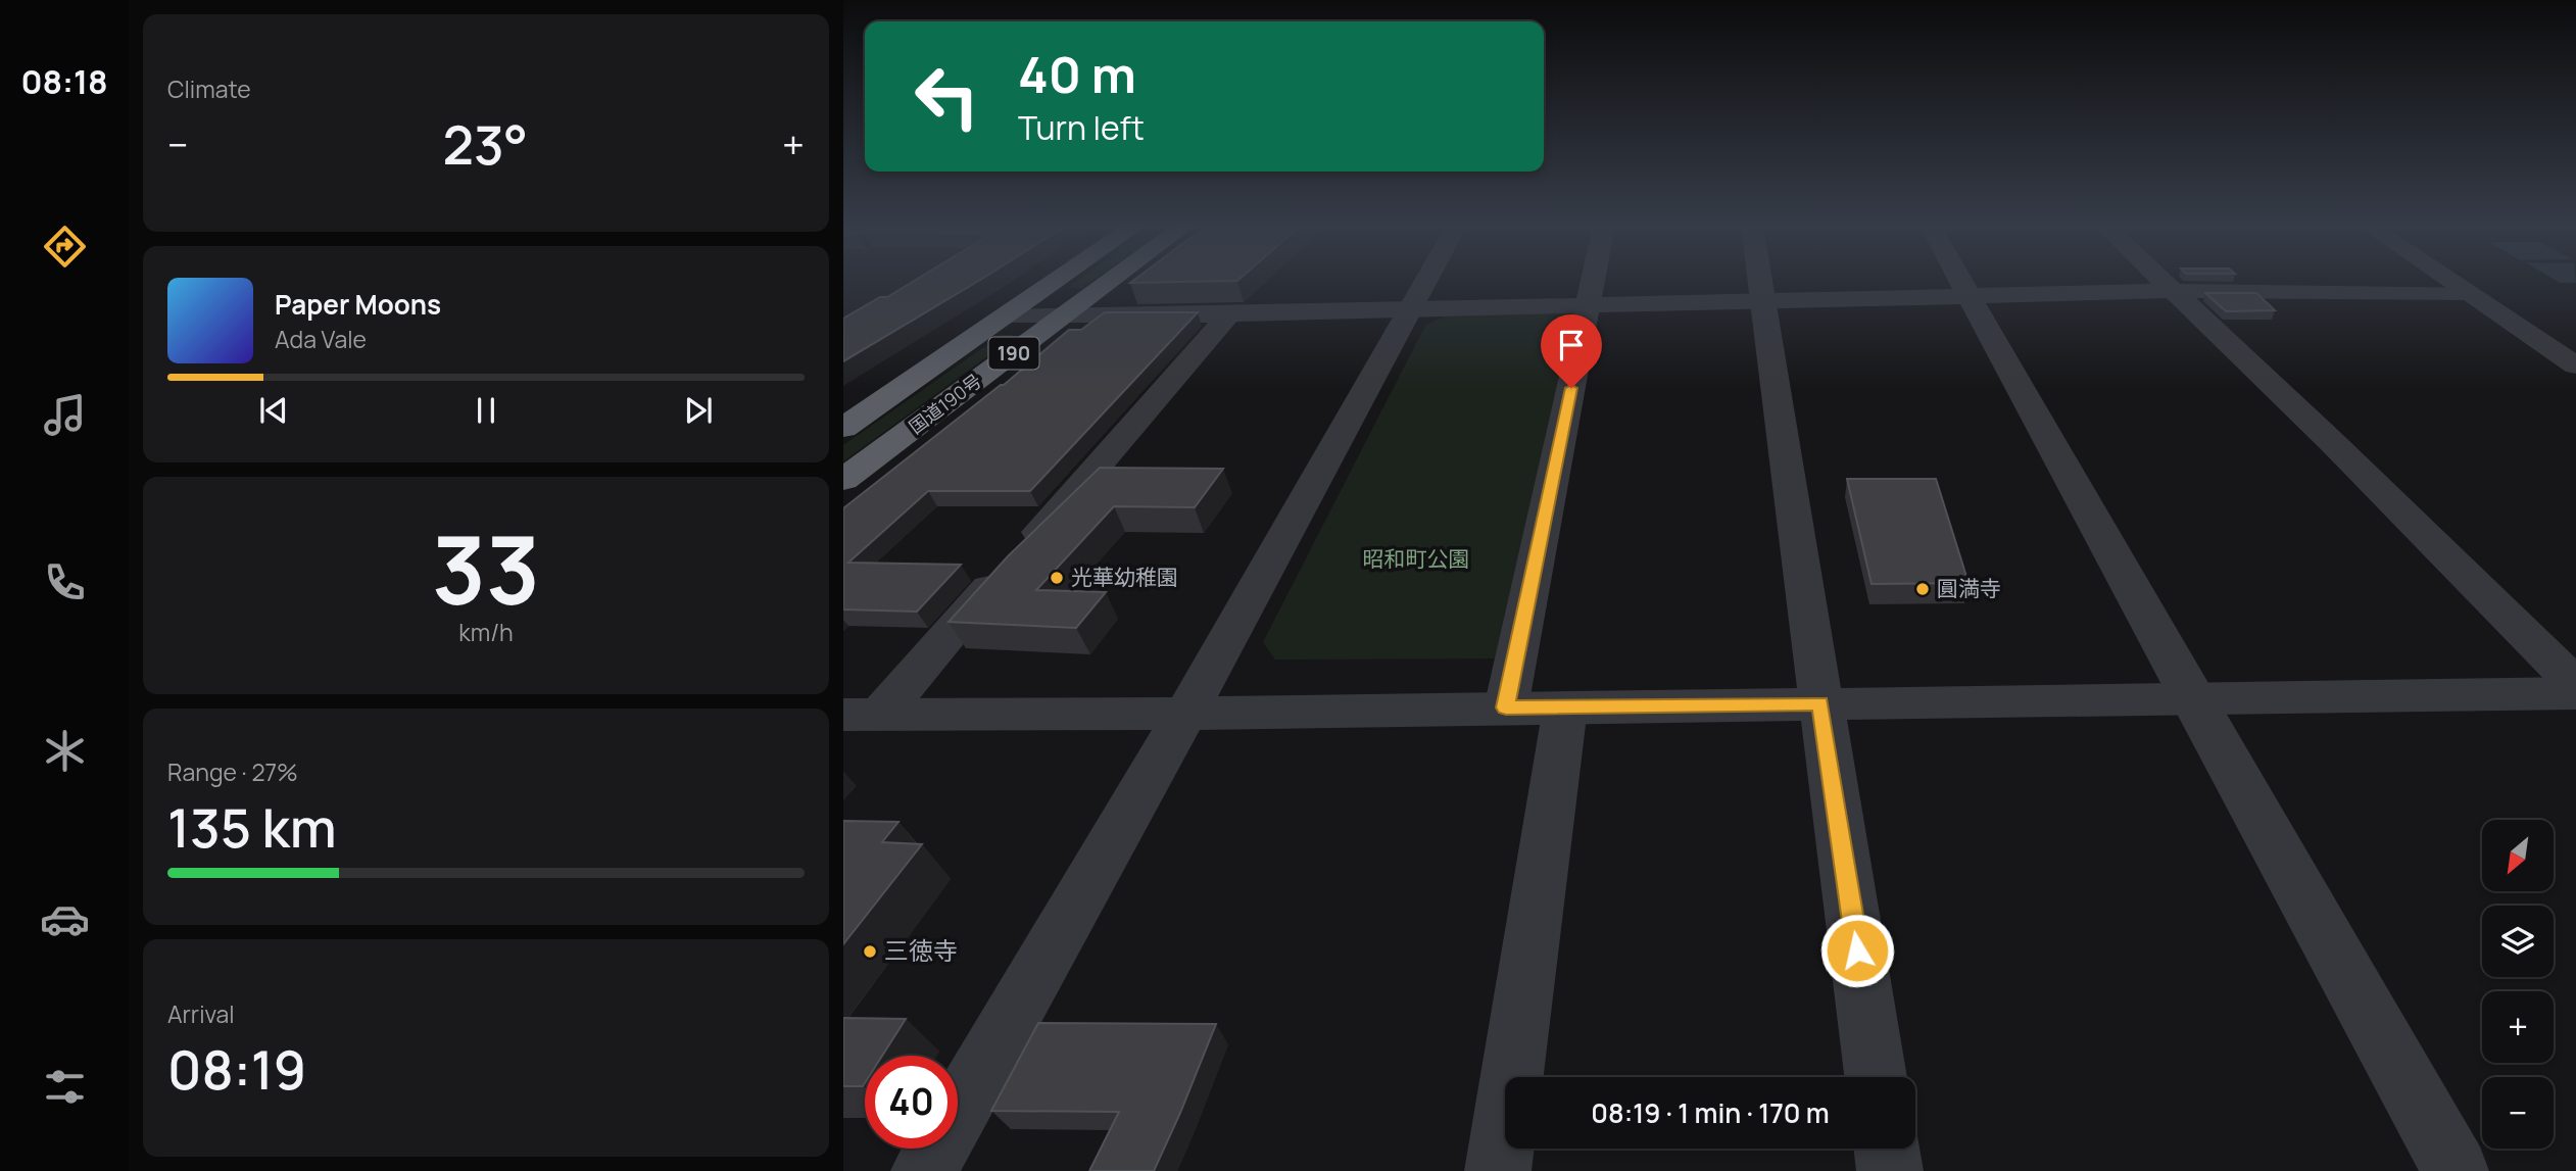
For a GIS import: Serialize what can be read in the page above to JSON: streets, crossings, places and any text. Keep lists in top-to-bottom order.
{
  "streets": {
    "highway": ["190", "国道190号"]
  },
  "parks": ["昭和町公園"],
  "places": ["光華幼稚園", "圓満寺", "三徳寺"],
  "north": "bottom left",
  "page": {
    "tabs": "08:18",
    "tile": [
      "Climate",
      ["33", "km/h"],
      ["Range · 27%", "135 km"],
      ["Arrival", "08:19"]
    ],
    "turn": ["40 m", "Turn left"],
    "heat": ["−", "23°", "+"],
    "song": ["Paper Moons", "Ada Vale"],
    "map_buttons": ["+", "−"],
    "limit": "40",
    "trip": "08:19 · 1 min · 170 m"
  }
}
